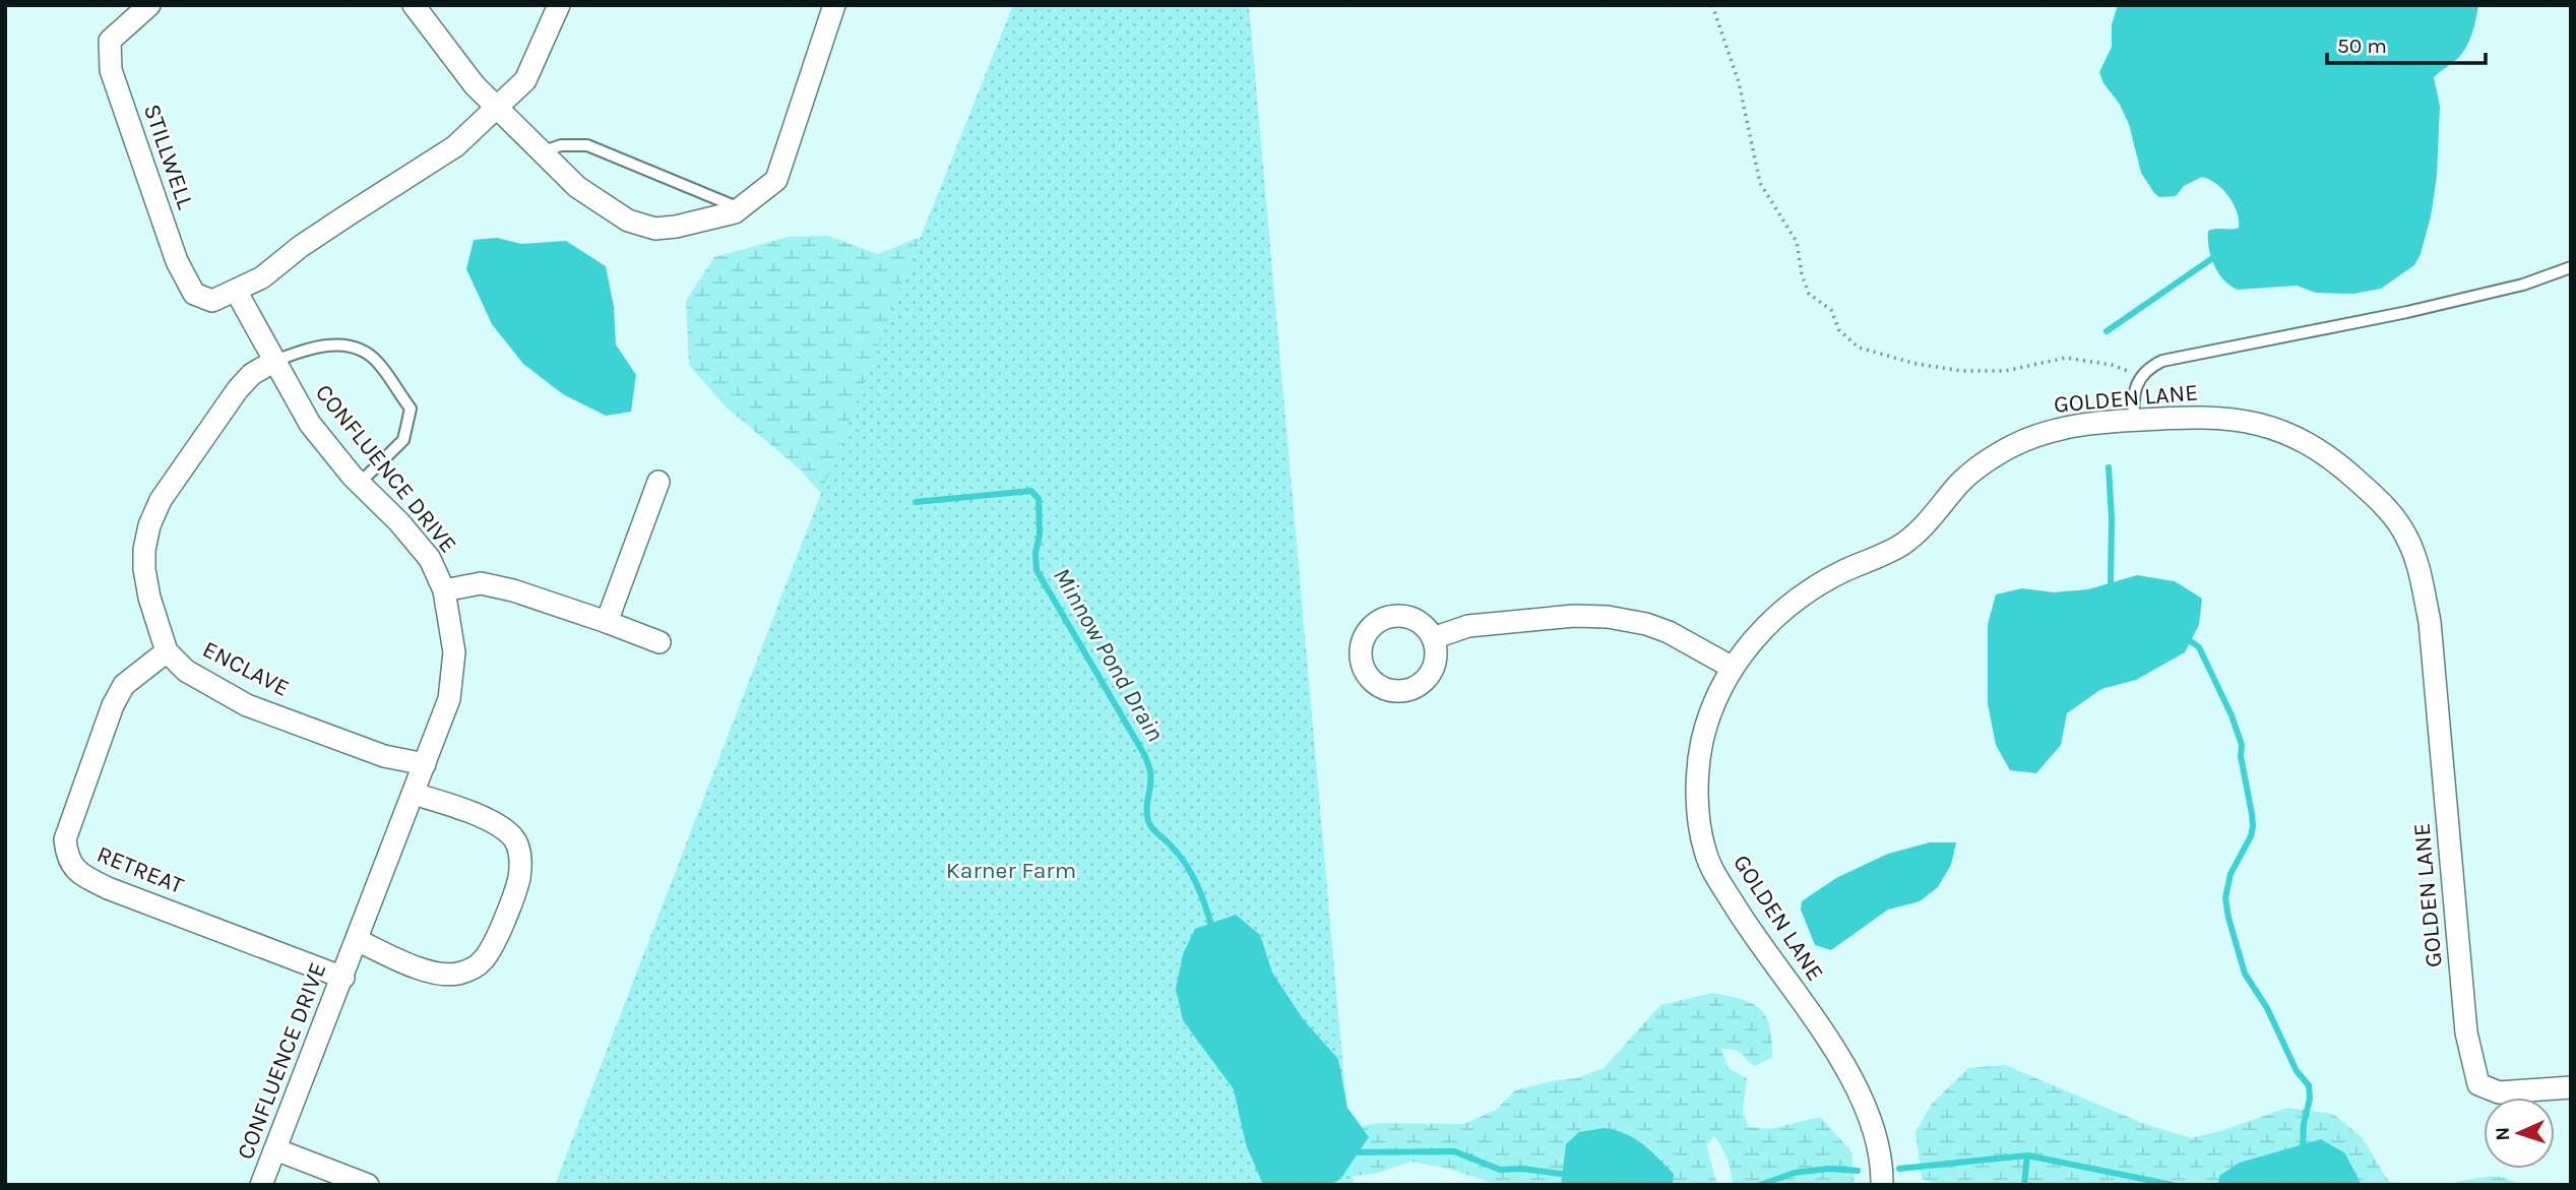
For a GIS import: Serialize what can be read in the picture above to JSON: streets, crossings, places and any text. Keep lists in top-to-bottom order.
{
  "streets": {
    "street": [
      "STILLWELL",
      "GOLDEN LANE",
      "CONFLUENCE DRIVE",
      "ENCLAVE",
      "RETREAT"
    ]
  },
  "crossings": [
    ["STILLWELL", "CONFLUENCE DRIVE"],
    ["CONFLUENCE DRIVE", "ENCLAVE"],
    ["CONFLUENCE DRIVE", "RETREAT"],
    ["ENCLAVE", "RETREAT"]
  ],
  "water": ["Minnow Pond Drain"],
  "parks": ["Karner Farm"],
  "scale_bar": "50 m",
  "north": "left"
}
